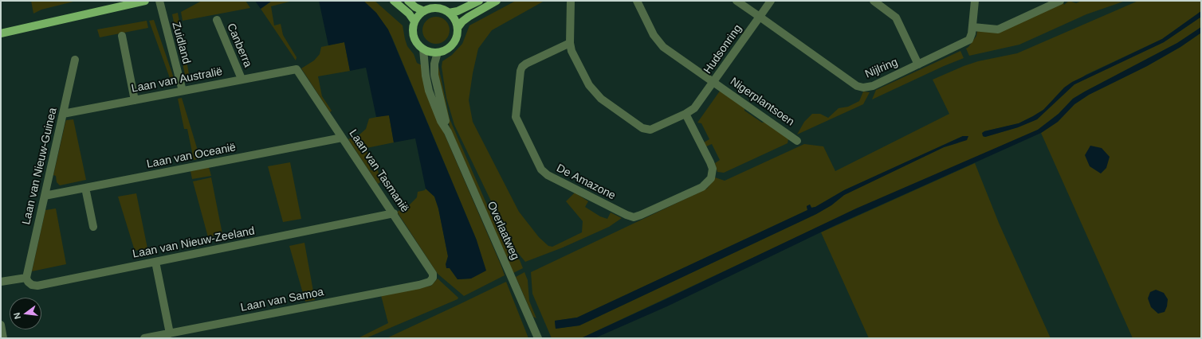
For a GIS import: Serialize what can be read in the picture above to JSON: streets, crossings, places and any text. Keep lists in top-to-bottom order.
{
  "streets": {
    "street": [
      "Zuidland",
      "Canberra",
      "Hudsonring",
      "Nijlring",
      "Laan van Australië",
      "Nigerplantsoen",
      "Laan van Oceanië",
      "Laan van Nieuw-Guinea",
      "Laan van Tasmanië",
      "De Amazone",
      "Overlaatweg",
      "Laan van Nieuw-Zeeland",
      "Laan van Samoa"
    ]
  },
  "crossings": [
    ["Zuidland", "Laan van Australië"],
    ["Canberra", "Laan van Australië"],
    ["Hudsonring", "Nijlring"],
    ["Hudsonring", "Nigerplantsoen"],
    ["Hudsonring", "De Amazone"],
    ["Laan van Australië", "Laan van Nieuw-Guinea"],
    ["Laan van Australië", "Laan van Tasmanië"],
    ["Laan van Oceanië", "Laan van Nieuw-Guinea"],
    ["Laan van Oceanië", "Laan van Tasmanië"],
    ["Laan van Nieuw-Guinea", "Laan van Nieuw-Zeeland"],
    ["Laan van Tasmanië", "Laan van Nieuw-Zeeland"],
    ["Laan van Tasmanië", "Laan van Samoa"]
  ],
  "north": "left"
}
